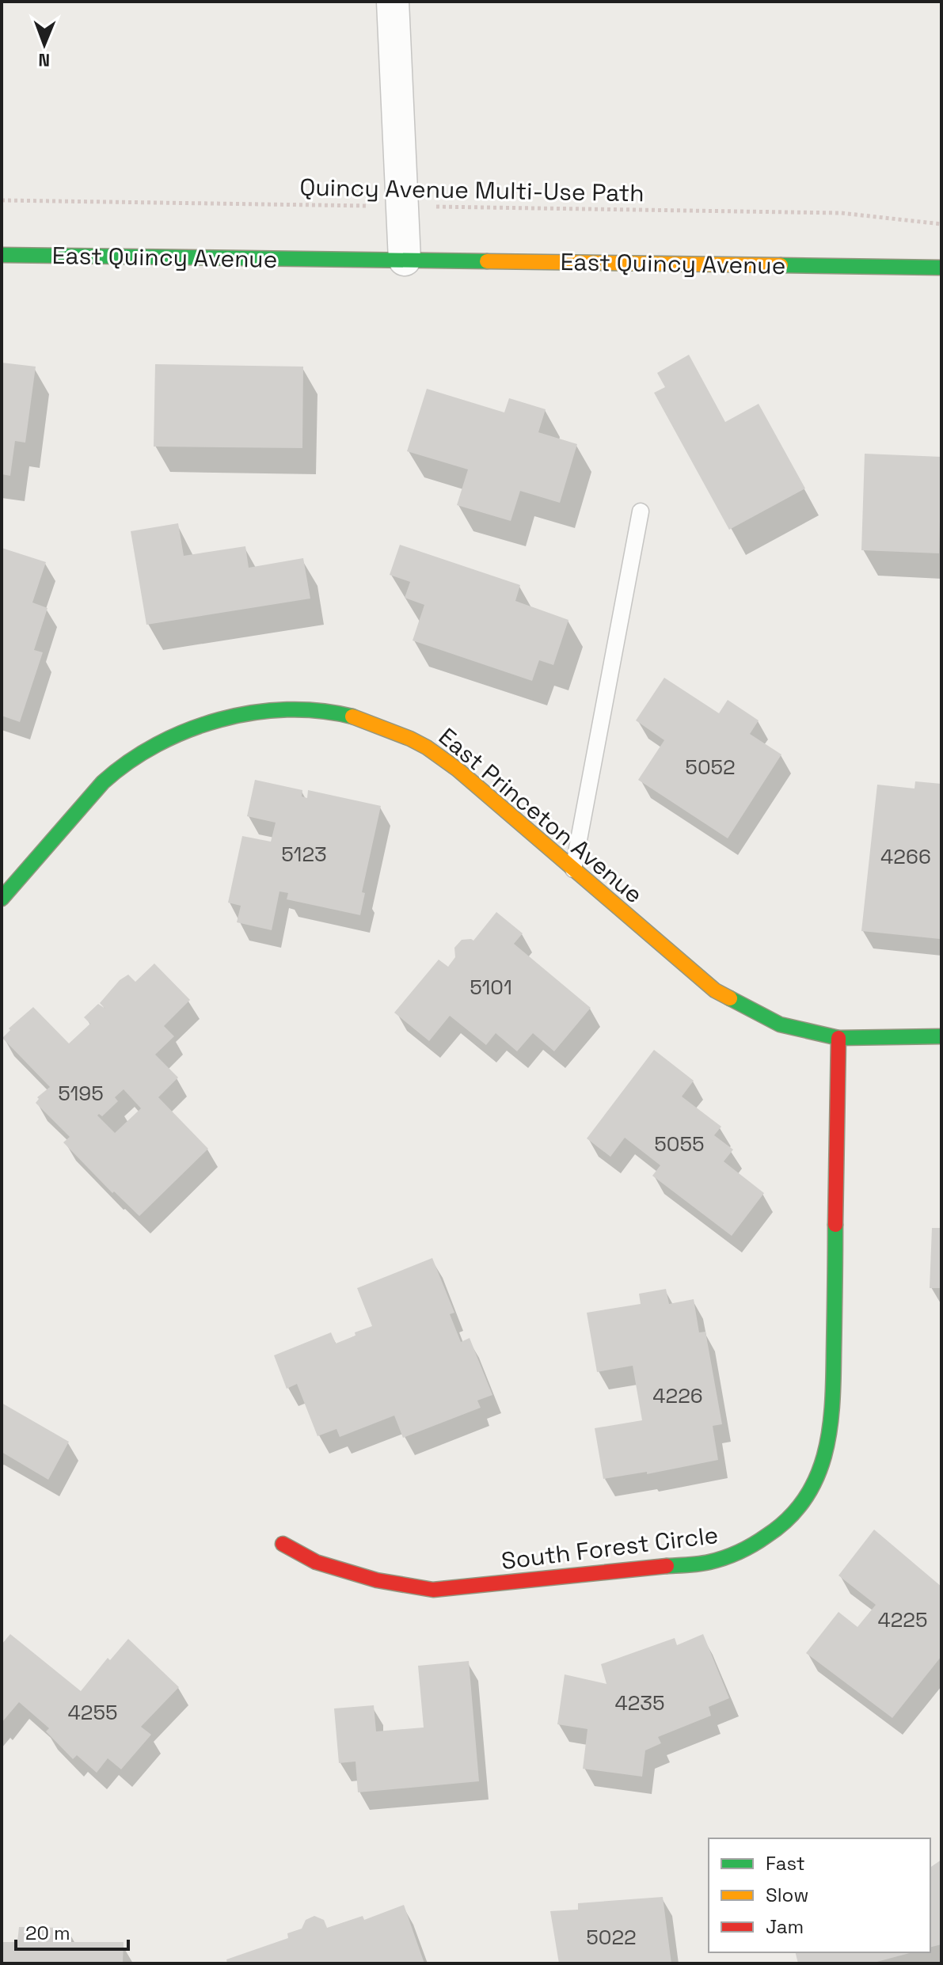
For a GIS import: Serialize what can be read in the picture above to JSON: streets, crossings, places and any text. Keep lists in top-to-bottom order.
{
  "streets": {
    "street": ["East Quincy Avenue", "East Princeton Avenue", "South Forest Circle"],
    "path": ["Quincy Avenue Multi-Use Path"]
  },
  "crossings": [
    ["East Princeton Avenue", "South Forest Circle"]
  ],
  "house_numbers": [
    "5052",
    "5123",
    "4266",
    "5101",
    "5195",
    "5055",
    "4226",
    "4225",
    "4235",
    "4255",
    "5022"
  ],
  "legend": ["Fast", "Slow", "Jam"],
  "scale_bar": "20 m",
  "north": "bottom"
}
